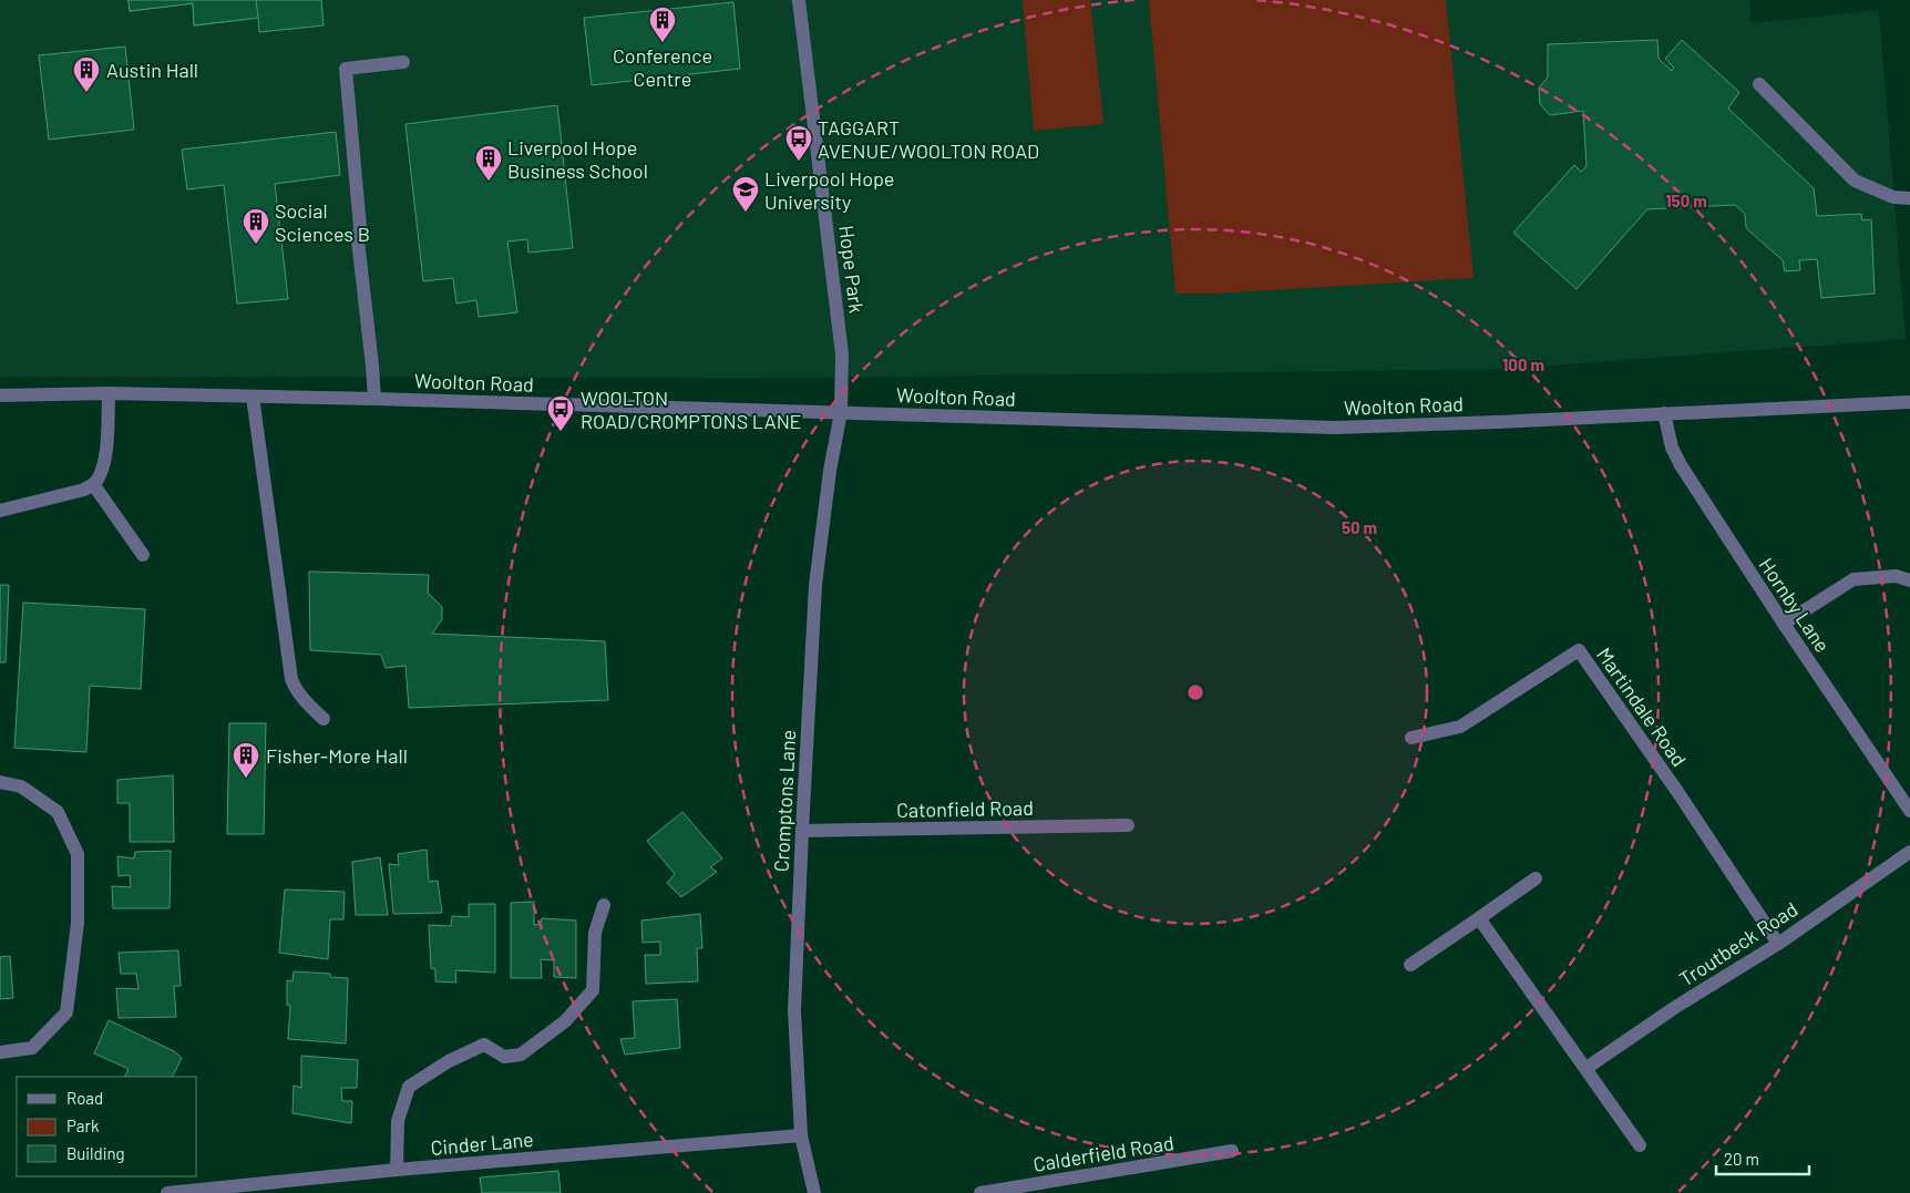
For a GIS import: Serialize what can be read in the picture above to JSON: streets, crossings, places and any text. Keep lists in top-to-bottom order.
{
  "streets": {
    "street": [
      "Hope Park",
      "Woolton Road",
      "Hornby Lane",
      "Martindale Road",
      "Cromptons Lane",
      "Catonfield Road",
      "Troutbeck Road",
      "Cinder Lane",
      "Calderfield Road"
    ]
  },
  "crossings": [
    ["Hope Park", "Woolton Road"],
    ["Hope Park", "Cromptons Lane"],
    ["Woolton Road", "Hornby Lane"],
    ["Woolton Road", "Cromptons Lane"],
    ["Martindale Road", "Troutbeck Road"],
    ["Cromptons Lane", "Catonfield Road"],
    ["Cromptons Lane", "Cinder Lane"]
  ],
  "places": {
    "building": [
      "Conference Centre",
      "Austin Hall",
      "Liverpool Hope Business School",
      "Social Sciences B",
      "Fisher-More Hall"
    ],
    "bus stop": ["TAGGART AVENUE/WOOLTON ROAD", "WOOLTON ROAD/CROMPTONS LANE"],
    "school or university": ["Liverpool Hope University"]
  },
  "legend": ["Road", "Park", "Building"],
  "scale_bar": "20 m",
  "rings": ["150 m", "100 m", "50 m"]
}
